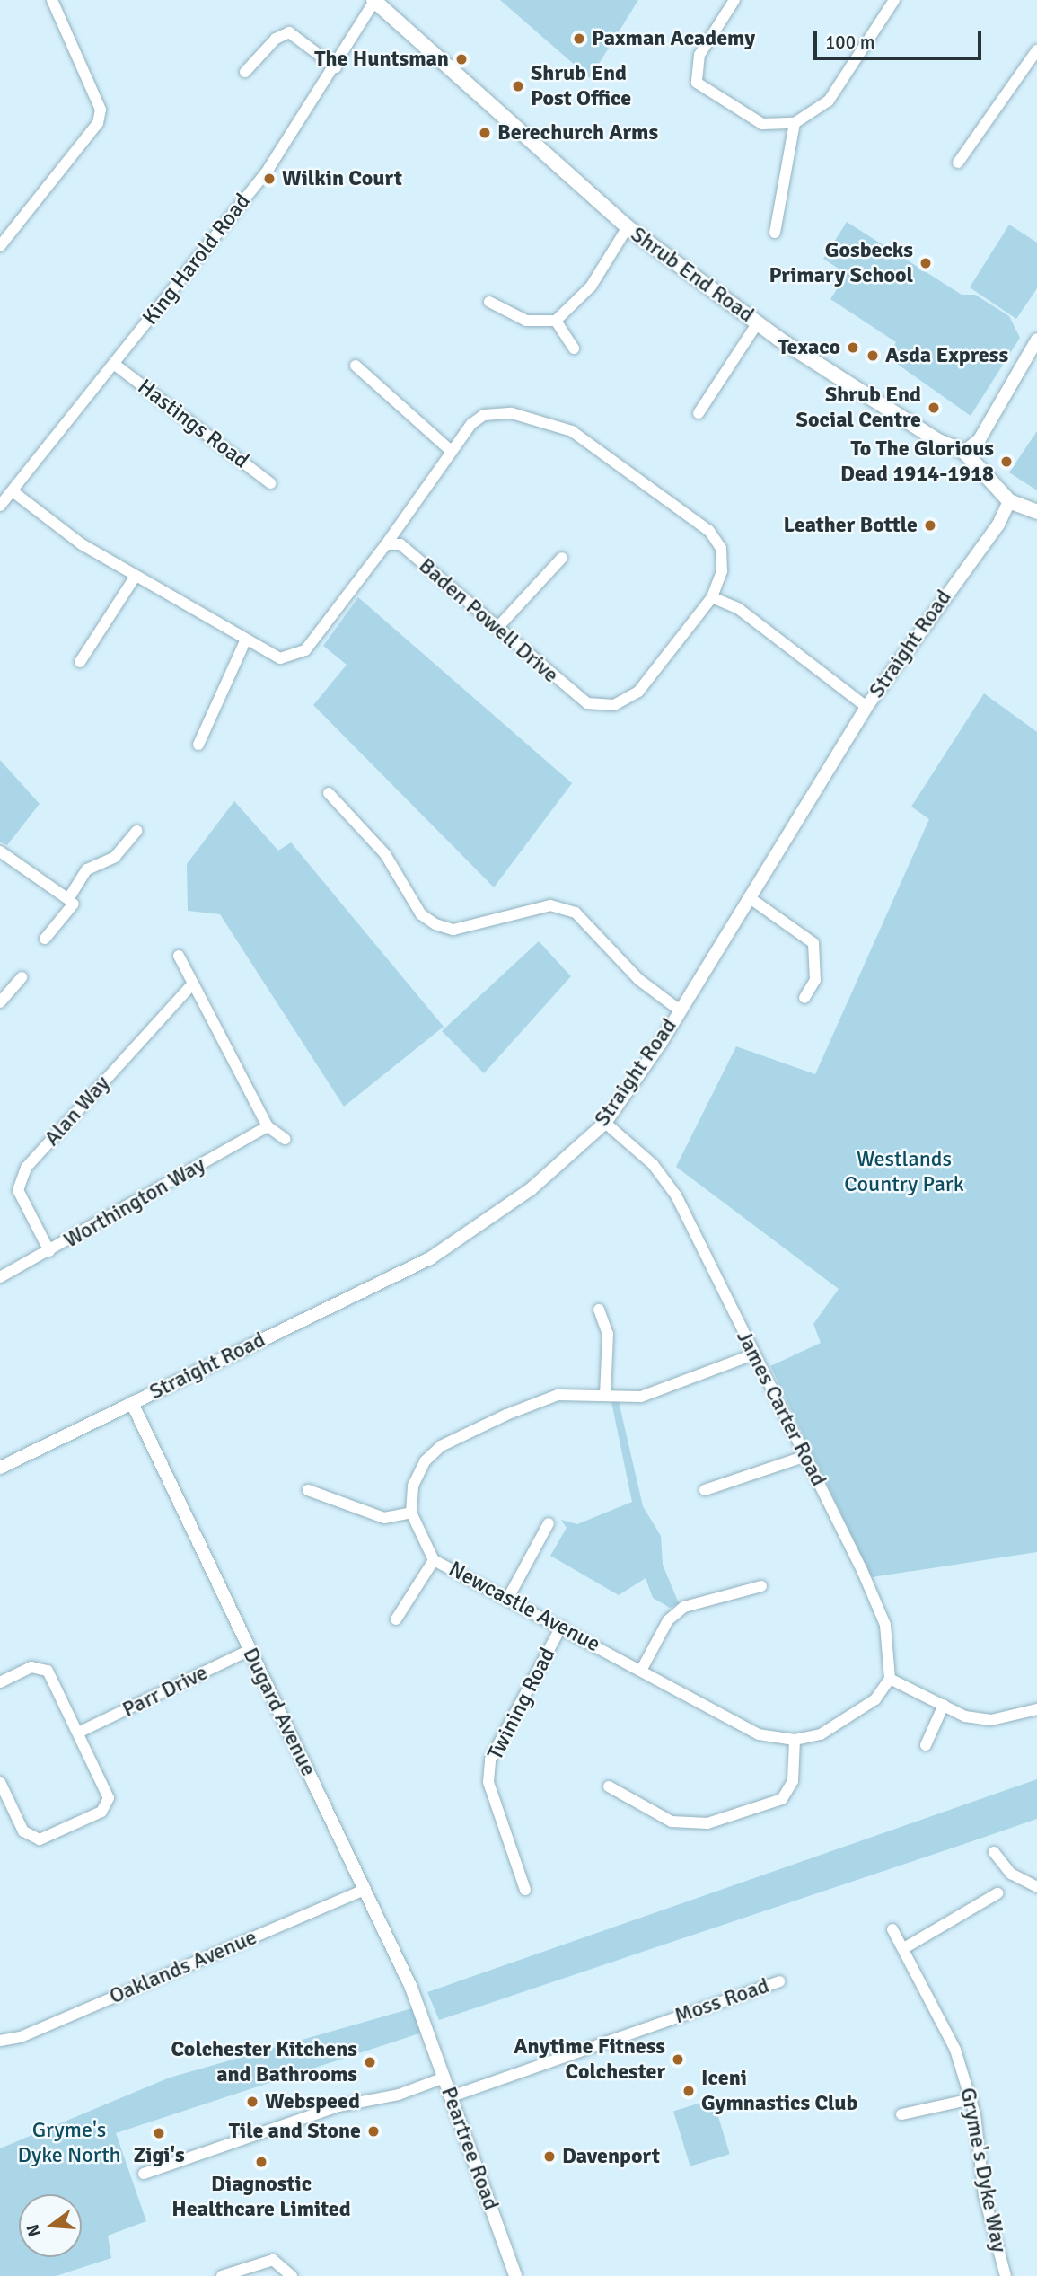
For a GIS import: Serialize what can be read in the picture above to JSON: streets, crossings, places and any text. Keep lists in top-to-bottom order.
{
  "streets": {
    "main road": ["Shrub End Road"],
    "street": [
      "King Harold Road",
      "Hastings Road",
      "Baden Powell Drive",
      "Straight Road",
      "Alan Way",
      "Worthington Way",
      "James Carter Road",
      "Newcastle Avenue",
      "Parr Drive",
      "Twining Road",
      "Dugard Avenue",
      "Oaklands Avenue",
      "Moss Road",
      "Peartree Road",
      "Gryme's Dyke Way"
    ]
  },
  "crossings": [
    ["King Harold Road", "Shrub End Road"],
    ["King Harold Road", "Hastings Road"],
    ["Shrub End Road", "Straight Road"],
    ["Straight Road", "James Carter Road"],
    ["Straight Road", "Dugard Avenue"],
    ["Alan Way", "Worthington Way"],
    ["James Carter Road", "Newcastle Avenue"],
    ["Newcastle Avenue", "Twining Road"],
    ["Parr Drive", "Dugard Avenue"],
    ["Dugard Avenue", "Oaklands Avenue"],
    ["Dugard Avenue", "Peartree Road"],
    ["Moss Road", "Peartree Road"]
  ],
  "parks": ["Westlands Country Park", "Gryme's Dyke North"],
  "places": [
    "Paxman Academy",
    "The Huntsman",
    "Shrub End Post Office",
    "Berechurch Arms",
    "Wilkin Court",
    "Gosbecks Primary School",
    "Texaco",
    "Asda Express",
    "Shrub End Social Centre",
    "To The Glorious Dead 1914-1918",
    "Leather Bottle",
    "Anytime Fitness Colchester",
    "Colchester Kitchens and Bathrooms",
    "Iceni Gymnastics Club",
    "Webspeed",
    "Tile and Stone",
    "Zigi's",
    "Davenport",
    "Diagnostic Healthcare Limited"
  ],
  "scale_bar": "100 m",
  "north": "left"
}
